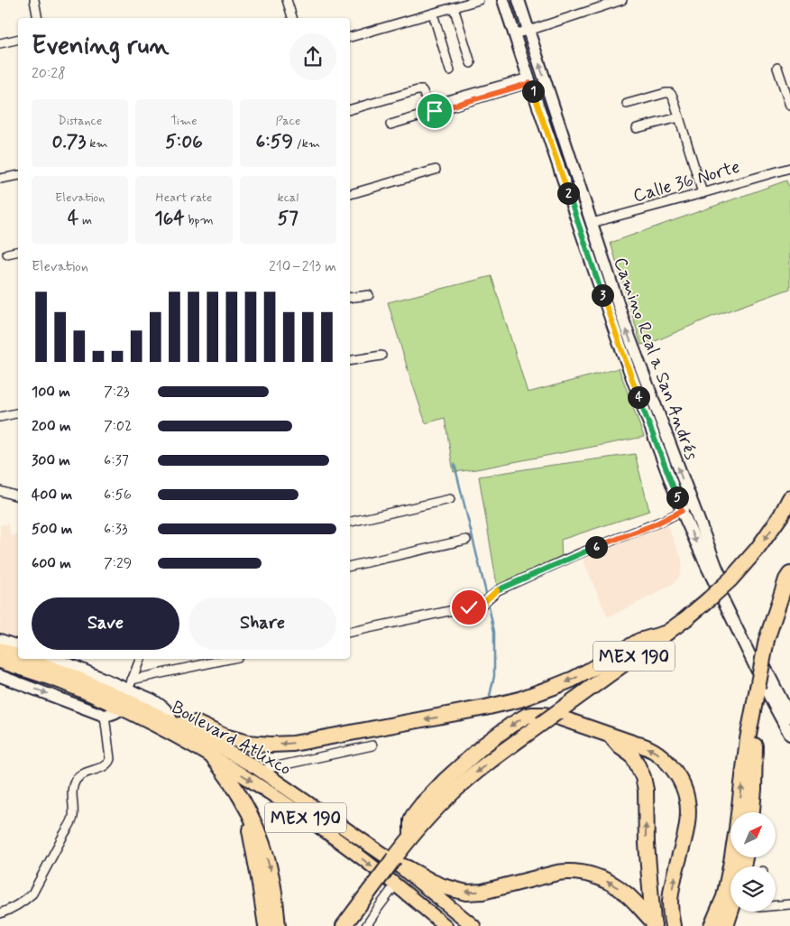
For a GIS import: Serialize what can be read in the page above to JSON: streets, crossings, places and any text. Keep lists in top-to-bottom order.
{
  "streets": {
    "highway": ["MEX 190"],
    "main road": ["Camino Real a San Andrés", "Boulevard Atlixco"],
    "street": ["Calle 36 Norte"]
  },
  "crossings": [
    ["Calle 36 Norte", "Camino Real a San Andrés"],
    ["MEX 190", "Boulevard Atlixco"]
  ],
  "north": "top right",
  "page": {
    "heading": ["Evening run", "20:28"],
    "pins": [
      "1",
      "2",
      "3",
      "4",
      "5",
      "6"
    ],
    "stats": [
      ["Distance", "0.73 km"],
      ["Time", "5:06"],
      ["Pace", "6:59 /km"],
      ["Elevation", "4 m"],
      ["Heart rate", "164 bpm"],
      ["kcal", "57"]
    ],
    "chart": ["Elevation", "210–213 m"],
    "list": [
      {
        "name": "100 m",
        "note": "7:23"
      },
      {
        "name": "200 m",
        "note": "7:02"
      },
      {
        "name": "300 m",
        "note": "6:37"
      },
      {
        "name": "400 m",
        "note": "6:56"
      },
      {
        "name": "500 m",
        "note": "6:33"
      },
      {
        "name": "600 m",
        "note": "7:29"
      }
    ],
    "buttons": ["Save", "Share"]
  }
}
